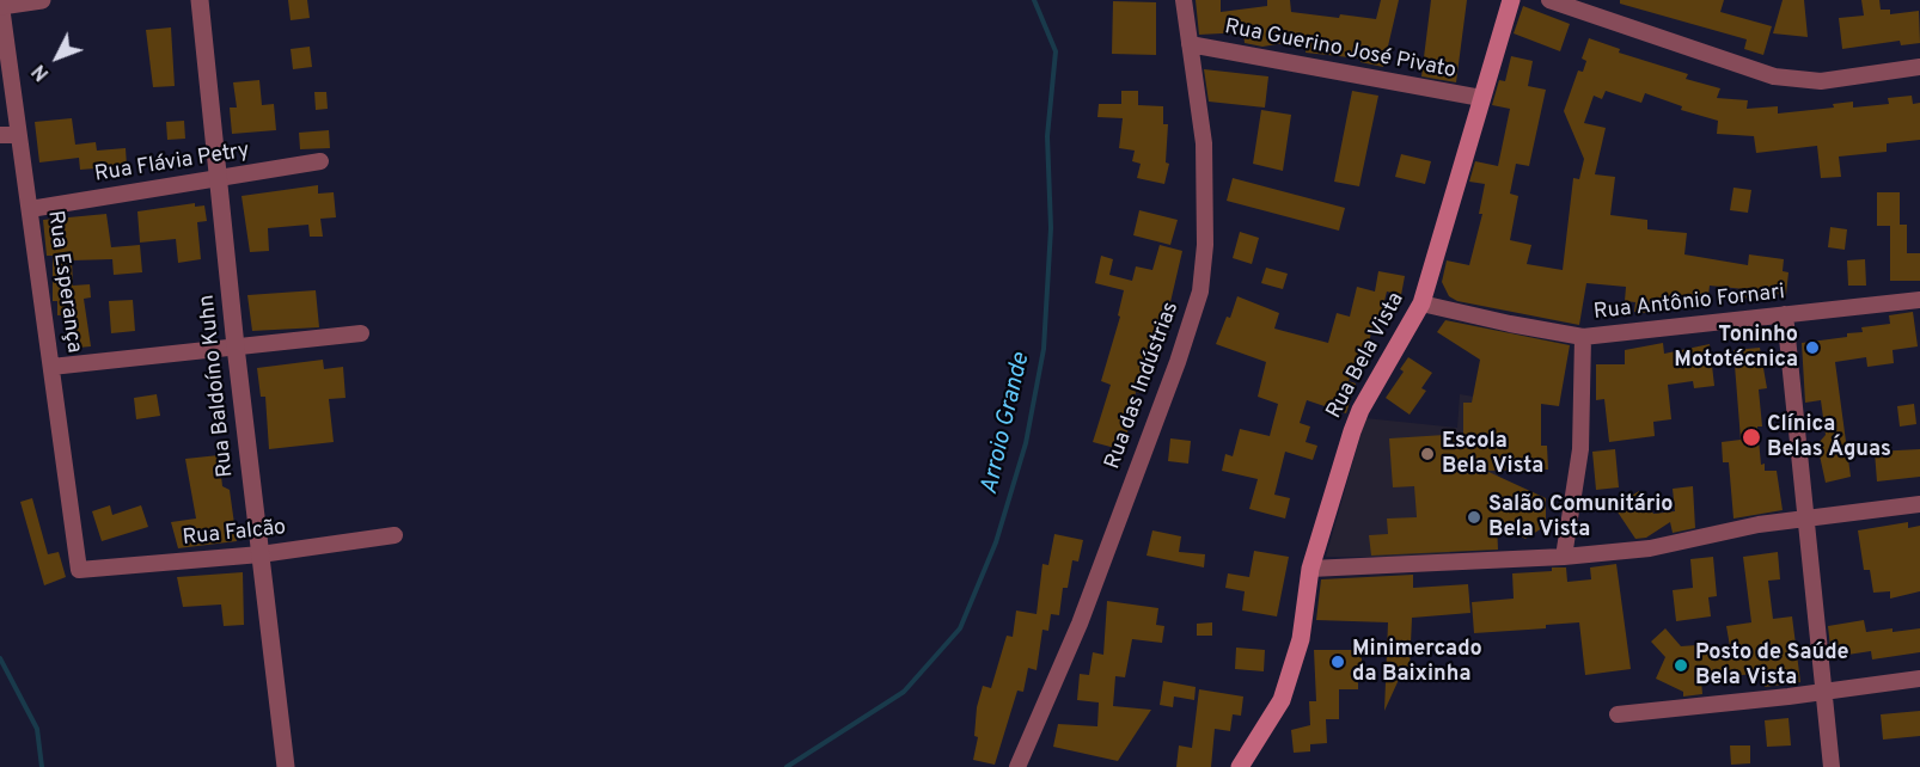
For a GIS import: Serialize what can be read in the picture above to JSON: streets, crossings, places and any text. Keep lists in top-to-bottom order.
{
  "streets": {
    "main road": ["Rua Bela Vista"],
    "street": [
      "Rua Guerino José Pivato",
      "Rua Flávia Petry",
      "Rua Esperança",
      "Rua Antônio Fornari",
      "Rua Baldoíno Kuhn",
      "Rua das Indústrias",
      "Rua Falcão"
    ]
  },
  "crossings": [
    ["Rua Guerino José Pivato", "Rua Bela Vista"],
    ["Rua Guerino José Pivato", "Rua das Indústrias"],
    ["Rua Flávia Petry", "Rua Esperança"],
    ["Rua Flávia Petry", "Rua Baldoíno Kuhn"],
    ["Rua Esperança", "Rua Falcão"],
    ["Rua Antônio Fornari", "Rua Bela Vista"],
    ["Rua Baldoíno Kuhn", "Rua Falcão"]
  ],
  "water": ["Arroio Grande"],
  "places": [
    "Toninho Mototécnica",
    "Clínica Belas Águas",
    "Escola Bela Vista",
    "Salão Comunitário Bela Vista",
    "Minimercado da Baixinha",
    "Posto de Saúde Bela Vista"
  ],
  "north": "bottom left"
}
